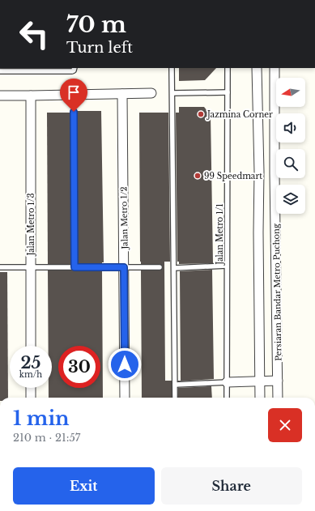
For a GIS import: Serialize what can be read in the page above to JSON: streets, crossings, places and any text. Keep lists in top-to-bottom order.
{
  "streets": {
    "street": ["Jalan Metro 1/2", "Jalan Metro 1/3", "Persiaran Bandar Metro Puchong"],
    "lane": ["Jalan Metro 1/1"]
  },
  "places": ["Jazmina Corner", "99 Speedmart"],
  "north": "left",
  "page": {
    "turn": ["70 m", "Turn left"],
    "speed": "25 km/h",
    "limit": "30",
    "heading": ["1 min", "210 m · 21:57"],
    "buttons": ["Exit", "Share"]
  }
}
